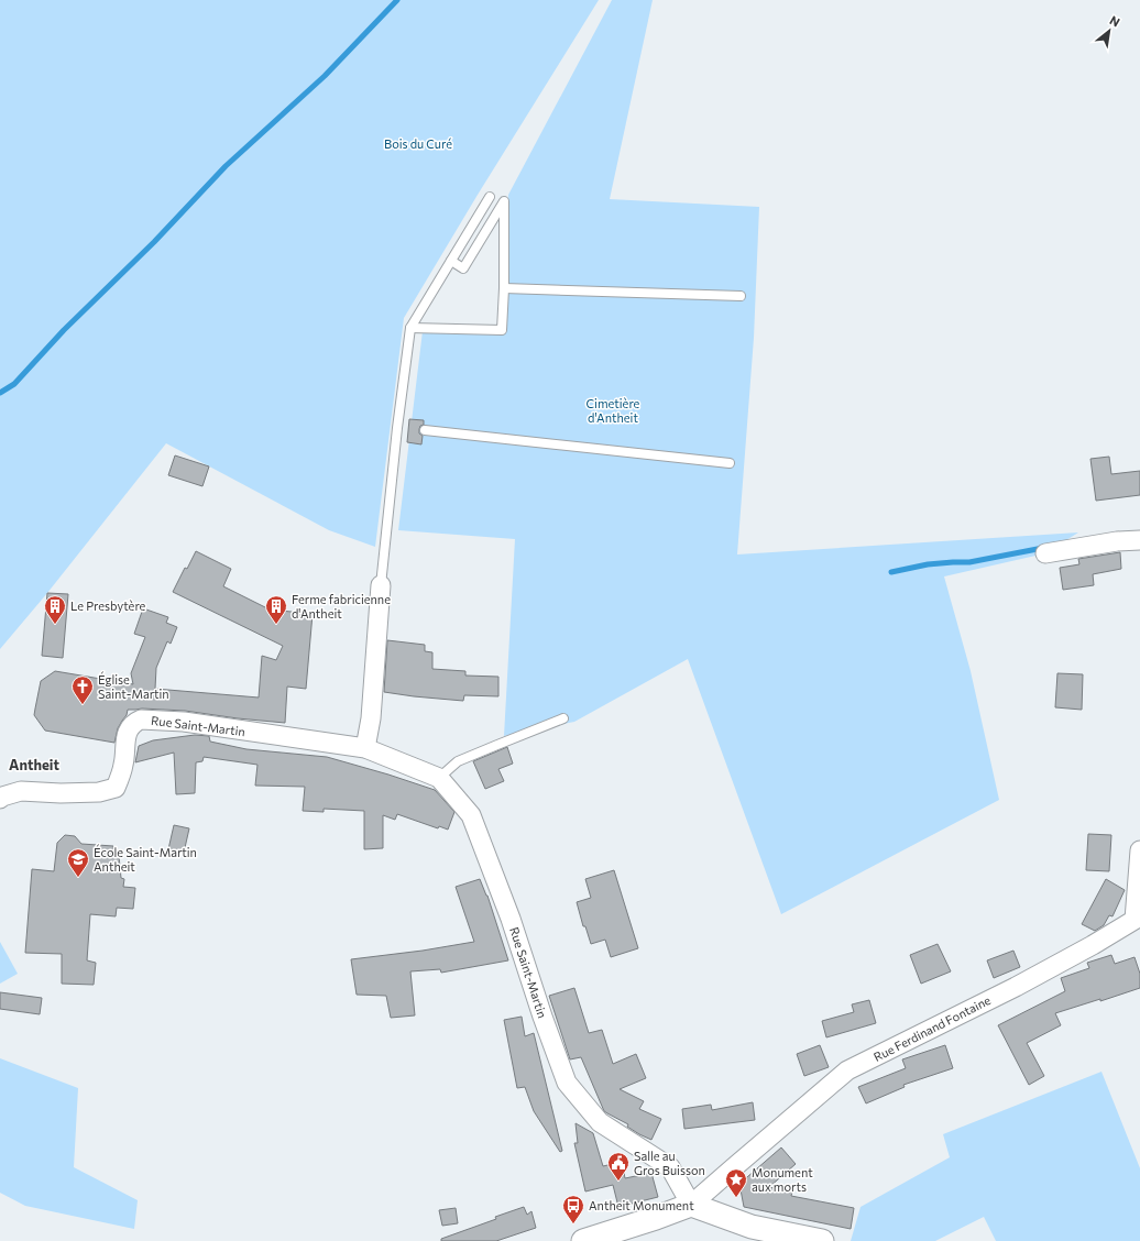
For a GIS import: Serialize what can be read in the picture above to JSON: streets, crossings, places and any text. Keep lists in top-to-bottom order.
{
  "streets": {
    "street": ["Rue Saint-Martin", "Rue Ferdinand Fontaine"]
  },
  "crossings": [
    ["Rue Saint-Martin", "Rue Ferdinand Fontaine"]
  ],
  "districts": ["Antheit"],
  "parks": ["Bois du Curé", "Cimetière d'Antheit"],
  "places": {
    "building": ["Le Presbytère", "Ferme fabricienne d'Antheit"],
    "church": ["Église Saint-Martin"],
    "school or university": ["École Saint-Martin Antheit"],
    "public building": ["Salle au Gros Buisson"],
    "place": ["Monument aux morts"],
    "bus stop": ["Antheit Monument"]
  },
  "north": "top right"
}
